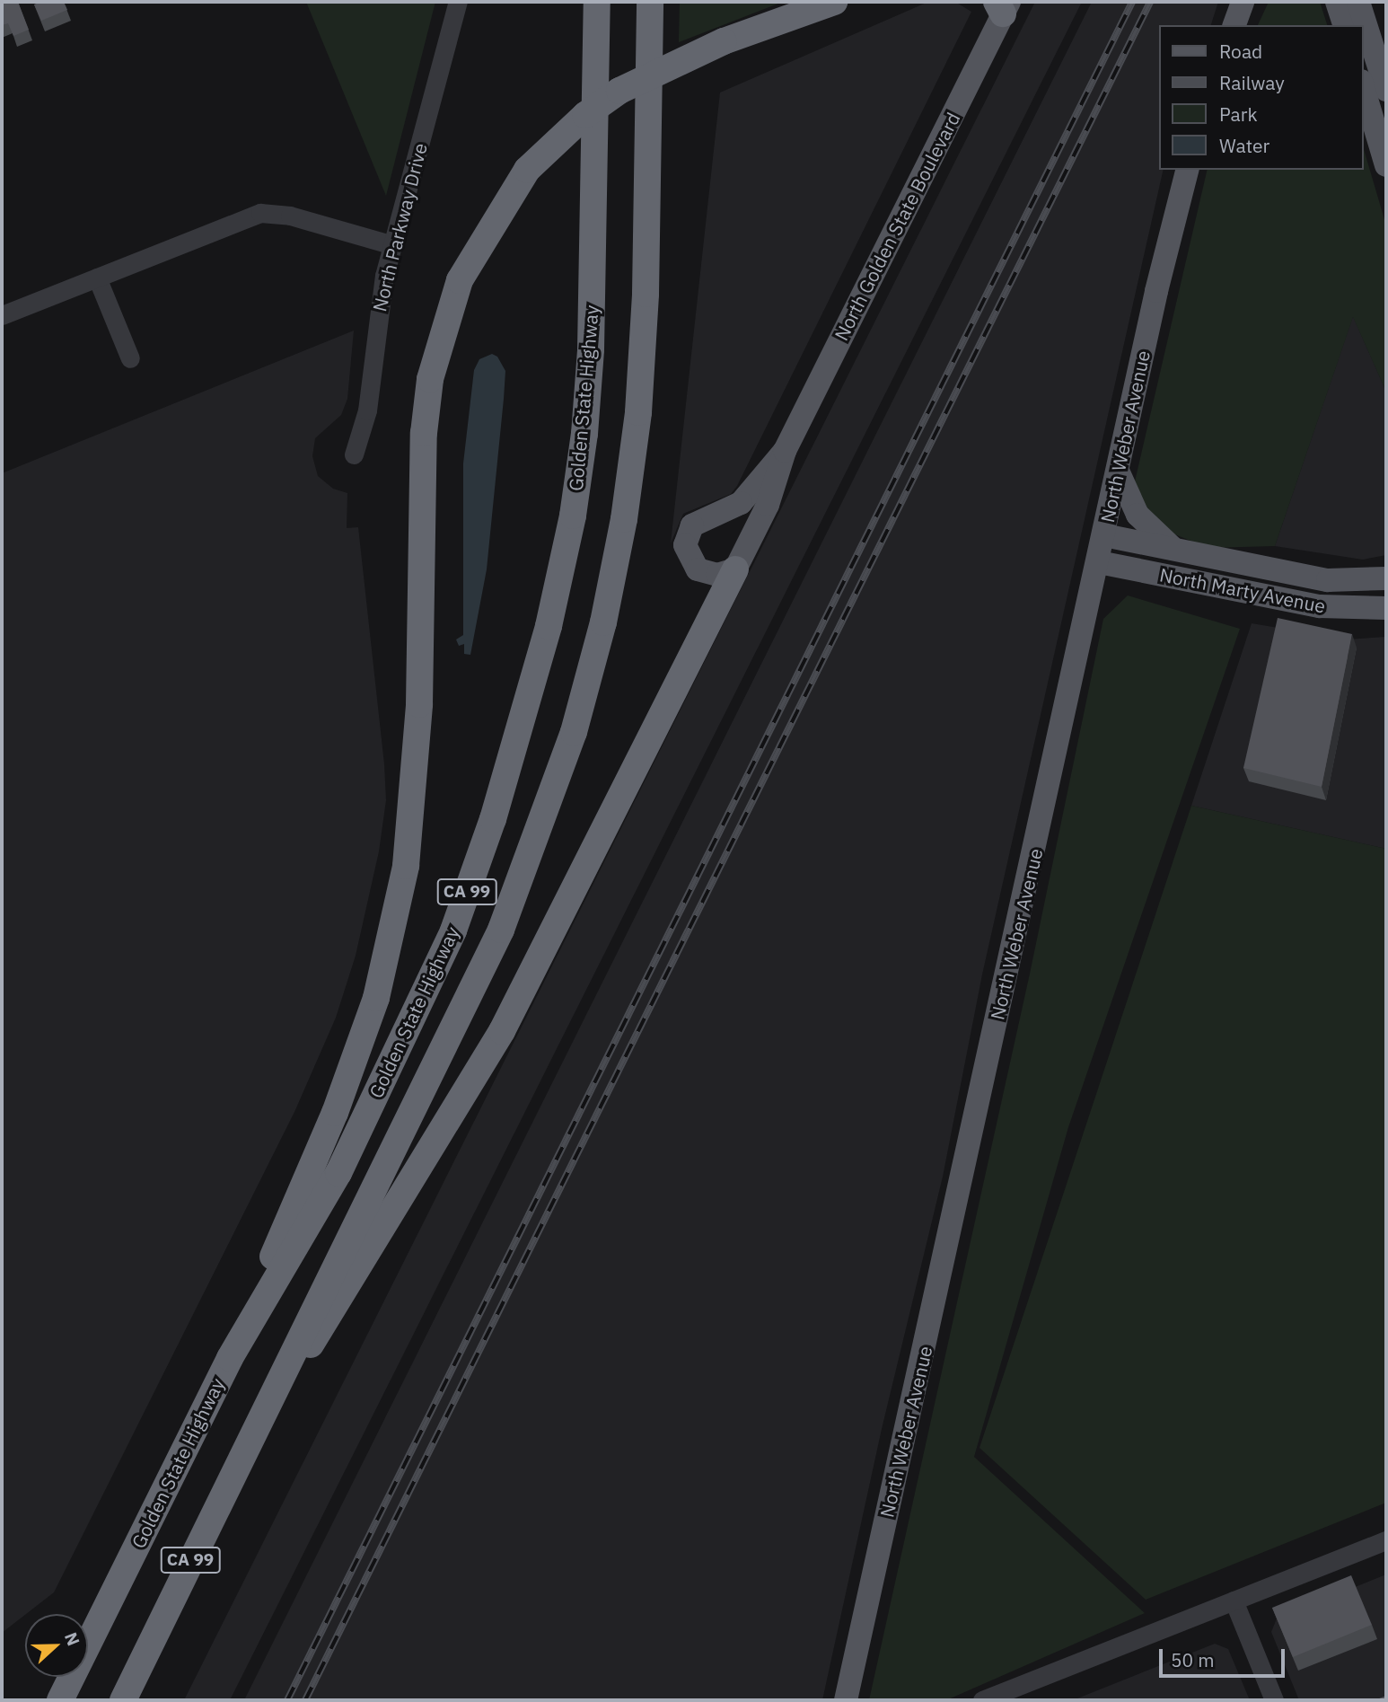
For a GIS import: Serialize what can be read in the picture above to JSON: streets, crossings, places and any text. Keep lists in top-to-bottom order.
{
  "streets": {
    "highway": ["Golden State Highway", "CA 99"],
    "main road": ["North Golden State Boulevard", "North Weber Avenue", "North Marty Avenue"],
    "street": ["North Parkway Drive"]
  },
  "crossings": [
    ["North Weber Avenue", "North Marty Avenue"]
  ],
  "legend": [
    "Road",
    "Railway",
    "Park",
    "Water"
  ],
  "scale_bar": "50 m",
  "north": "right"
}
